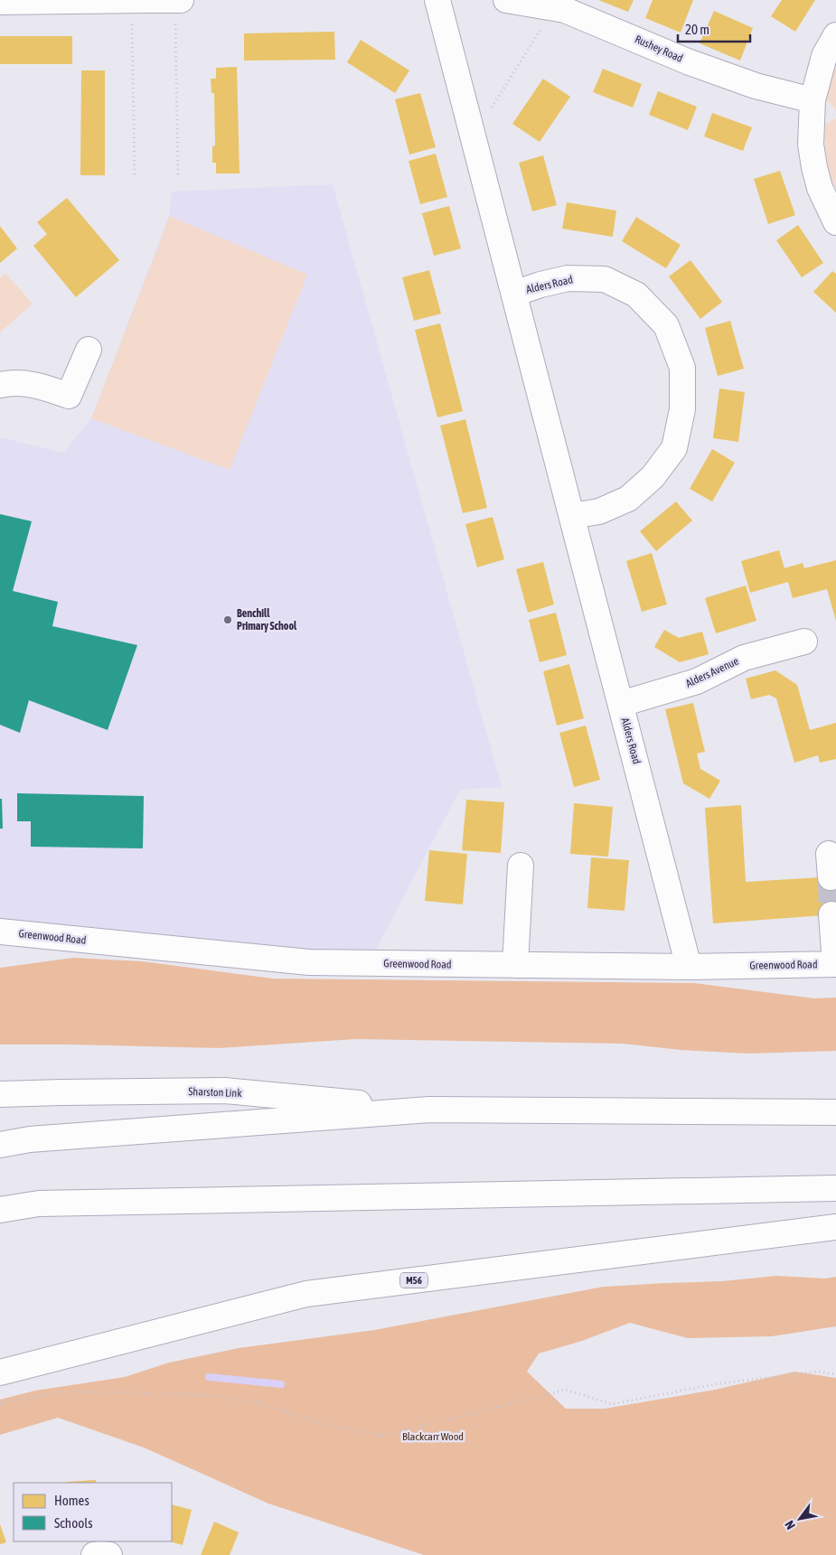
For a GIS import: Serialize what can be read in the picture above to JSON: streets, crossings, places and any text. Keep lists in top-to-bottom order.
{
  "streets": {
    "main road": [
      "Rushey Road",
      "Alders Road",
      "Alders Avenue",
      "Greenwood Road",
      "Sharston Link",
      "M56"
    ]
  },
  "crossings": [
    ["Alders Road", "Alders Avenue"],
    ["Alders Road", "Greenwood Road"]
  ],
  "parks": ["Blackcarr Wood"],
  "places": ["Benchill Primary School"],
  "legend": ["Homes", "Schools"],
  "scale_bar": "20 m",
  "north": "bottom left"
}
